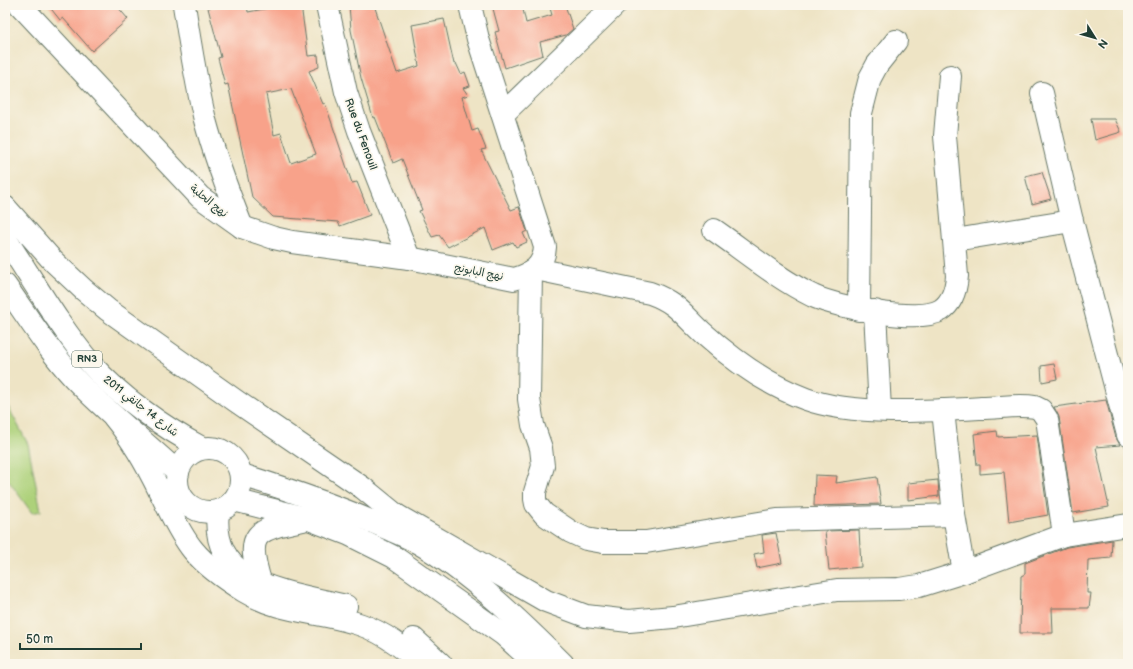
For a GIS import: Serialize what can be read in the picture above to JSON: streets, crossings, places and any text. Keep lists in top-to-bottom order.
{
  "streets": {
    "main road": [
      "Rue du Fenouil",
      "نهج الحلبة",
      "نهج البابونج",
      "RN3",
      "شارع 14 جانفي 2011"
    ]
  },
  "crossings": [
    ["Rue du Fenouil", "نهج البابونج"],
    ["نهج الحلبة", "نهج البابونج"]
  ],
  "scale_bar": "50 m",
  "north": "bottom right"
}
